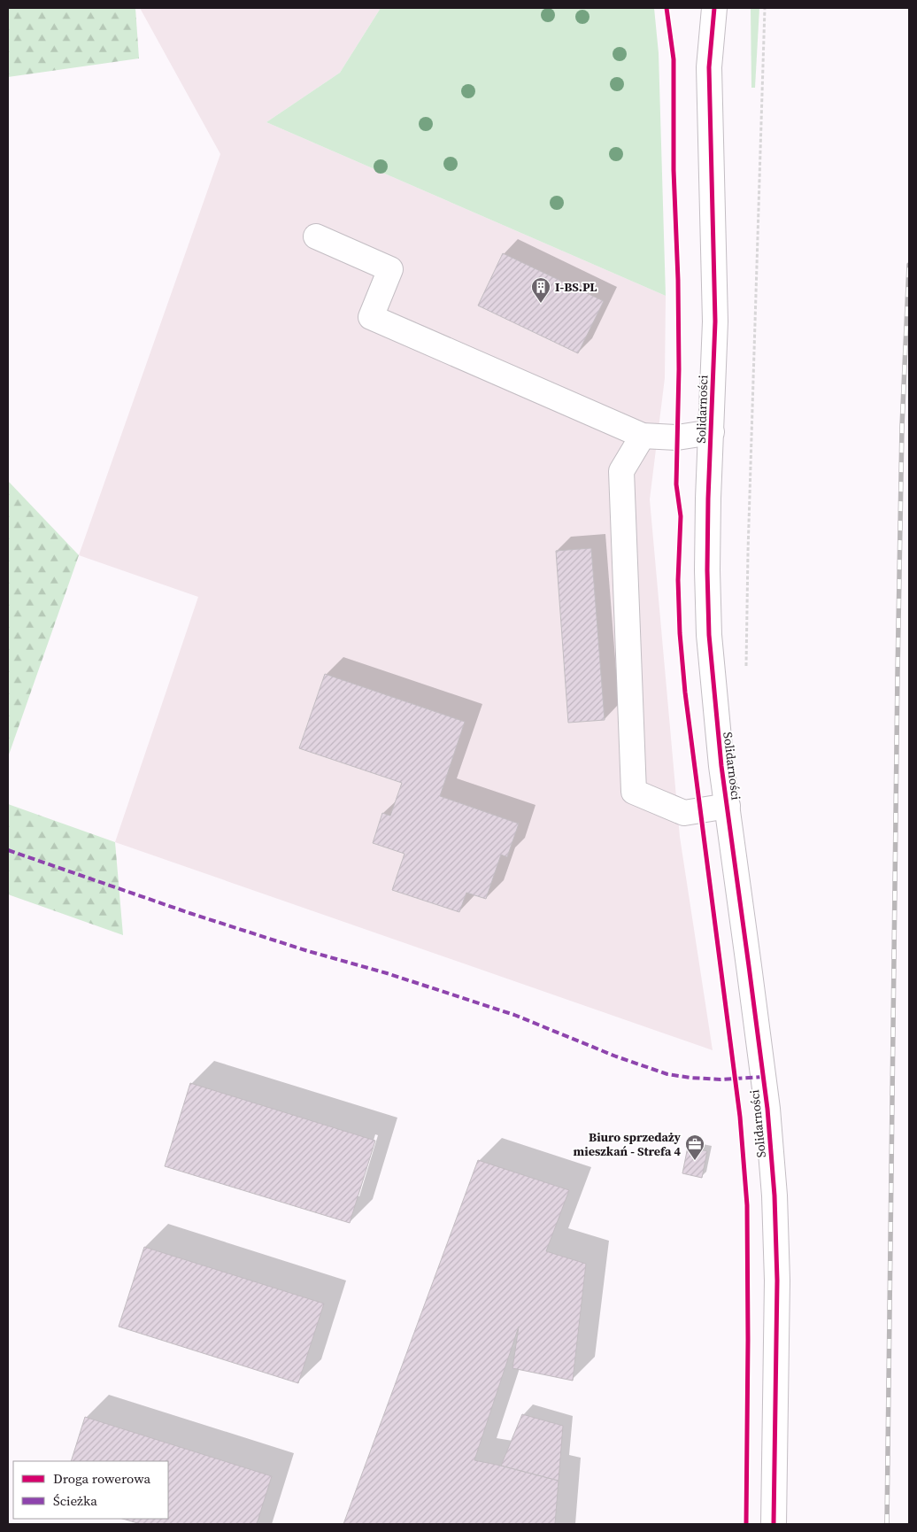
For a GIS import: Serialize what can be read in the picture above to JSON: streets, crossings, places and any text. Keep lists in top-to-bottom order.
{
  "streets": {
    "street": ["Solidarności"]
  },
  "places": {
    "building": ["I-BS.PL"],
    "office": ["Biuro sprzedaży mieszkań - Strefa 4"]
  },
  "legend": ["Droga rowerowa", "Ścieżka"]
}
